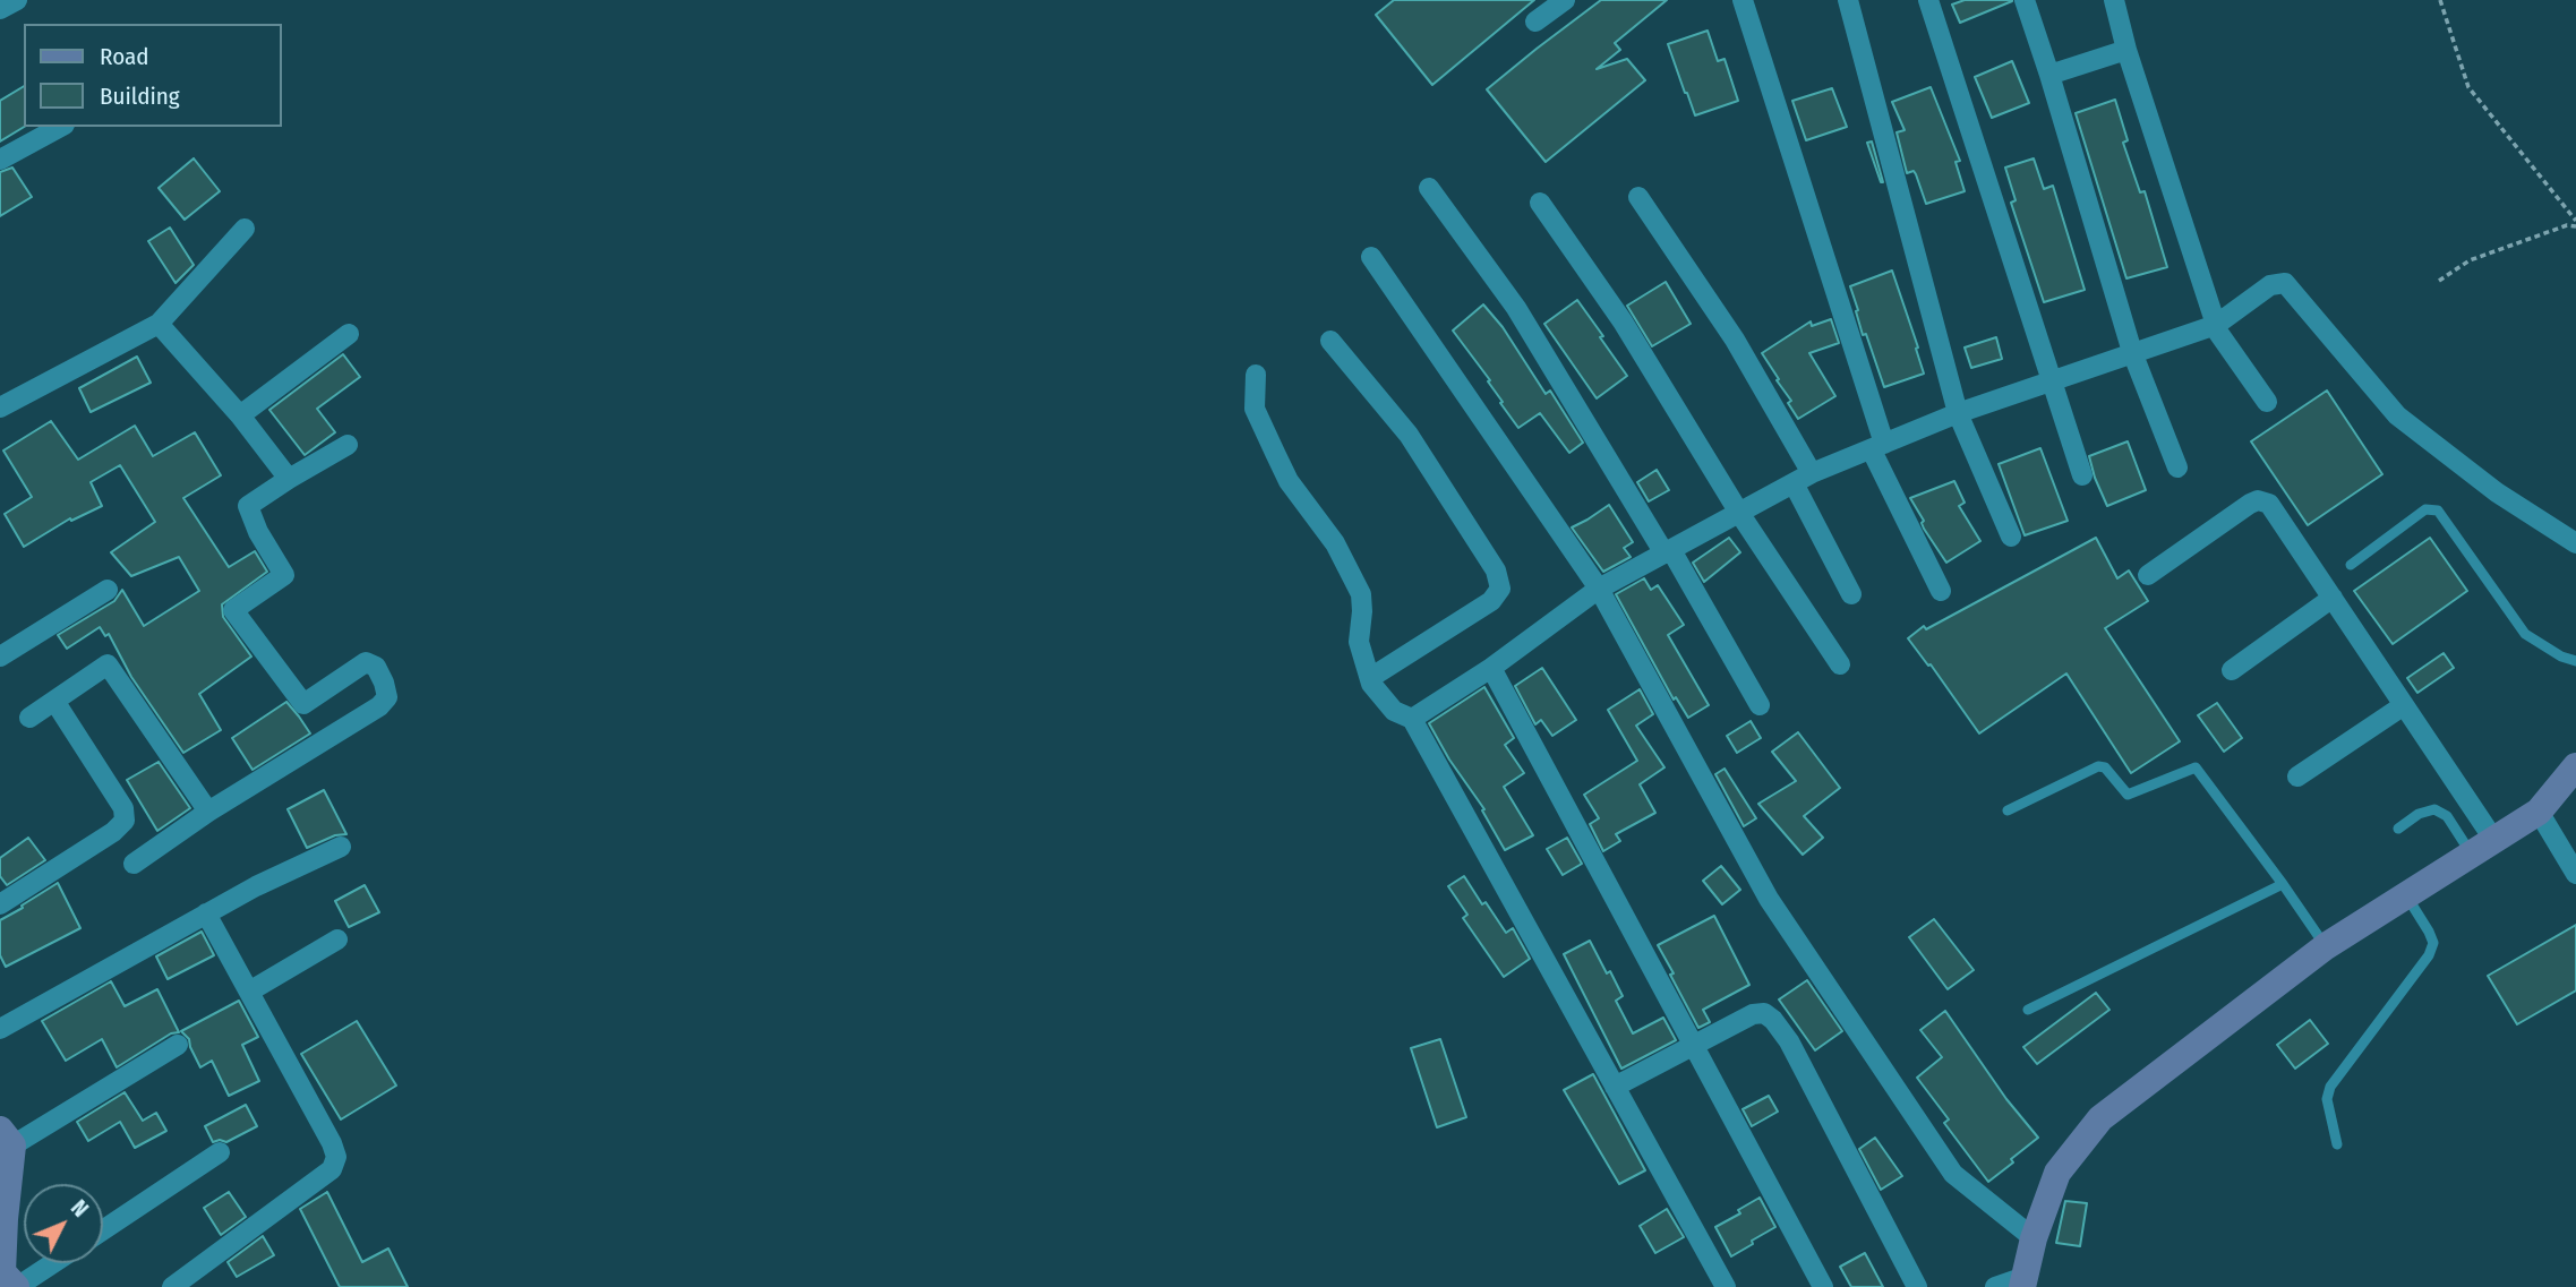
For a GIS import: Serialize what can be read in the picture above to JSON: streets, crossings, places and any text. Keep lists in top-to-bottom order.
{
  "legend": ["Road", "Building"],
  "north": "top right"
}
